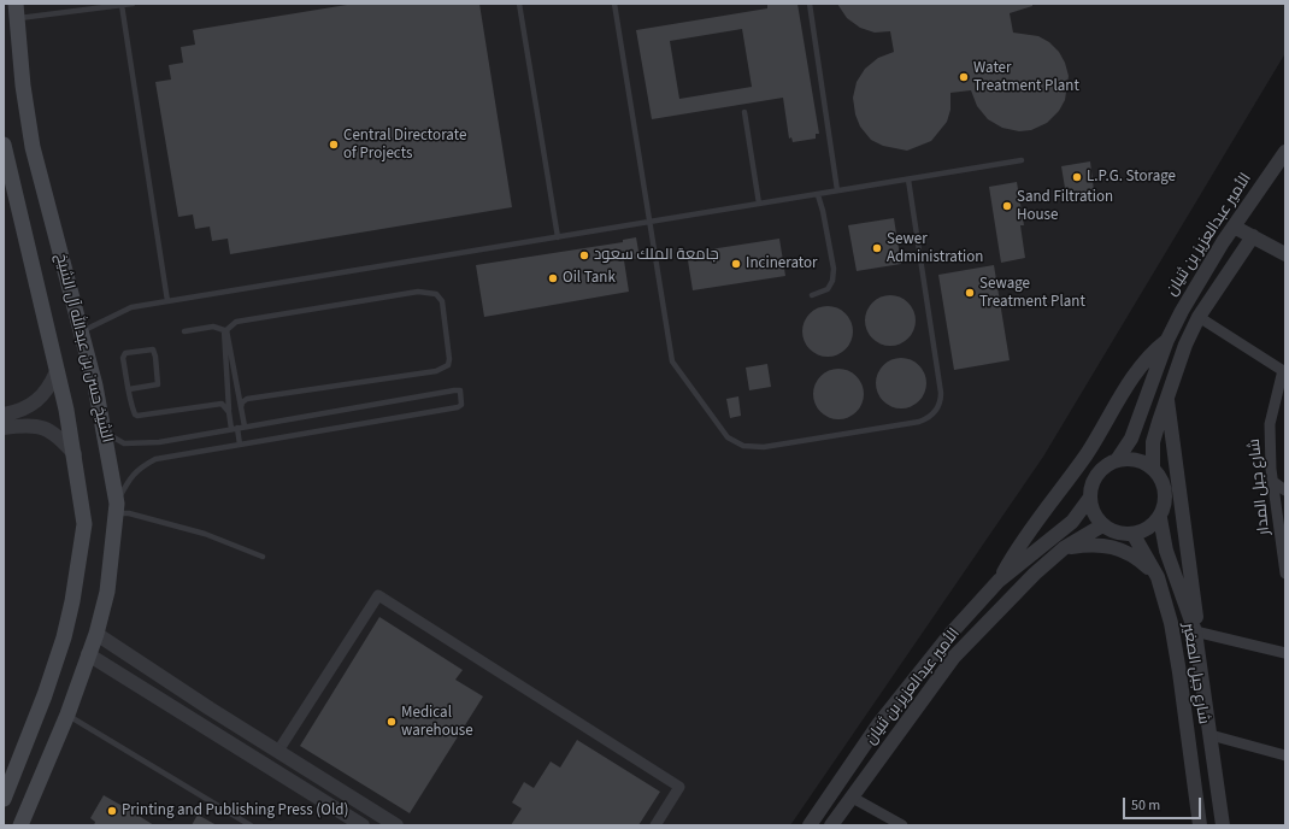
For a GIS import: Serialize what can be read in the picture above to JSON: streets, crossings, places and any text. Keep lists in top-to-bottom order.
{
  "streets": {
    "main road": ["الشيخ حسن بن عبدالله آل الشيخ"],
    "street": ["الأمير عبدالعزيز بن ثنيان", "شارع جبل المدار", "شارع جبل الصغير"]
  },
  "crossings": [
    ["الأمير عبدالعزيز بن ثنيان", "شارع جبل الصغير"]
  ],
  "places": [
    "Water Treatment Plant",
    "Central Directorate of Projects",
    "L.P.G. Storage",
    "Sand Filtration House",
    "Sewer Administration",
    "جامعة الملك سعود",
    "Incinerator",
    "Oil Tank",
    "Sewage Treatment Plant",
    "Medical warehouse",
    "Printing and Publishing Press (Old)"
  ],
  "scale_bar": "50 m"
}
